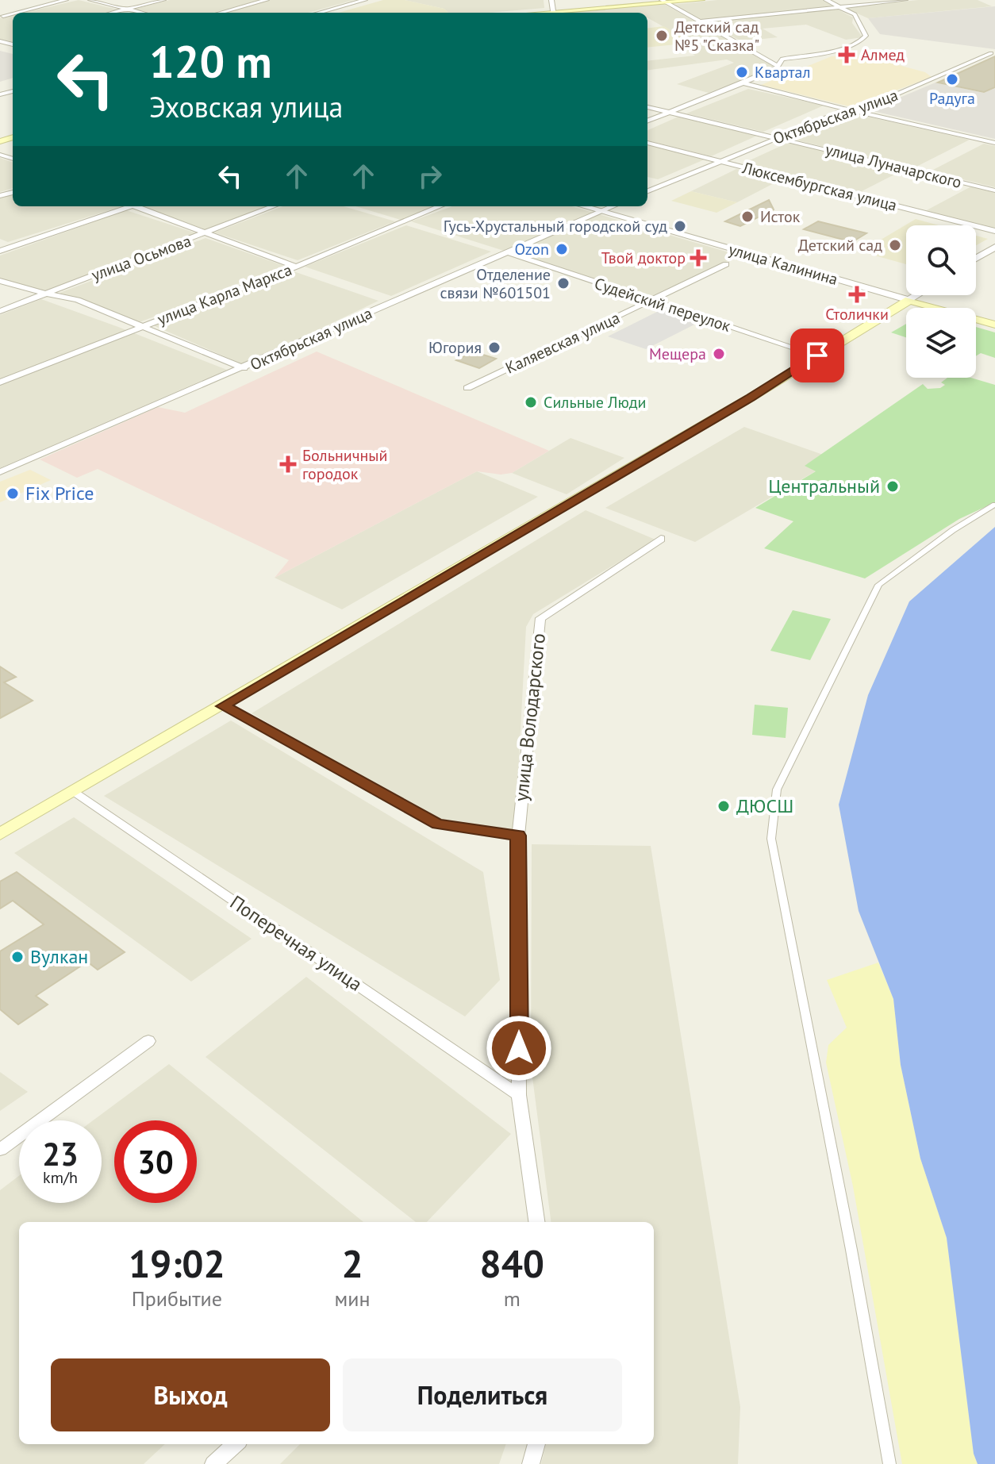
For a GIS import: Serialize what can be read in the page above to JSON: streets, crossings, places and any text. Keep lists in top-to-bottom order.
{
  "streets": {
    "main road": ["улица Калинина"],
    "street": [
      "Октябрьская улица",
      "улица Луначарского",
      "Люксембургская улица",
      "улица Осьмова",
      "улица Карла Маркса",
      "Судейский переулок",
      "Каляевская улица",
      "улица Володарского",
      "Поперечная улица"
    ]
  },
  "crossings": [
    ["Октябрьская улица", "улица Луначарского"],
    ["Октябрьская улица", "Люксембургская улица"],
    ["Октябрьская улица", "улица Калинина"],
    ["Октябрьская улица", "Судейский переулок"],
    ["Судейский переулок", "Каляевская улица"],
    ["улица Володарского", "Поперечная улица"]
  ],
  "places": {
    "other": [
      "Детский сад №5 \"Сказка\"",
      "Квартал",
      "Радуга",
      "Исток",
      "Гусь-Хрустальный городской суд",
      "Детский сад",
      "Ozon",
      "Отделение связи №601501",
      "Югория",
      "Мещера",
      "Сильные Люди",
      "Центральный",
      "Fix Price",
      "ДЮСШ",
      "Вулкан"
    ],
    "health": [
      "Алмед",
      "Твой доктор",
      "Столички",
      "Больничный городок"
    ]
  },
  "page": {
    "turn": ["120 m", "Эховская улица"],
    "speed": "23 km/h",
    "limit": "30",
    "eta": [
      "19:02",
      "Прибытие",
      "2",
      "мин",
      "840",
      "m"
    ],
    "buttons": ["Выход", "Поделиться"]
  }
}
